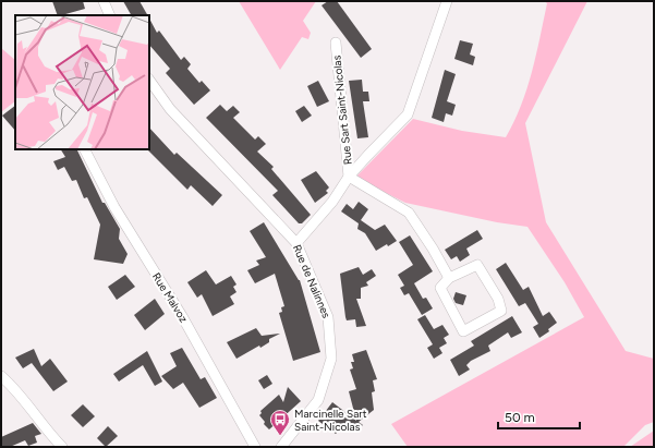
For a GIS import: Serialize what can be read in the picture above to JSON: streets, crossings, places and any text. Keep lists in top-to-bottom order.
{
  "streets": {
    "street": ["Rue Sart Saint-Nicolas", "Rue de Nalinnes", "Rue Malvoz"]
  },
  "crossings": [
    ["Rue Sart Saint-Nicolas", "Rue de Nalinnes"]
  ],
  "places": {
    "bus stop": ["Marcinelle Sart Saint-Nicolas"]
  },
  "scale_bar": "50 m"
}
